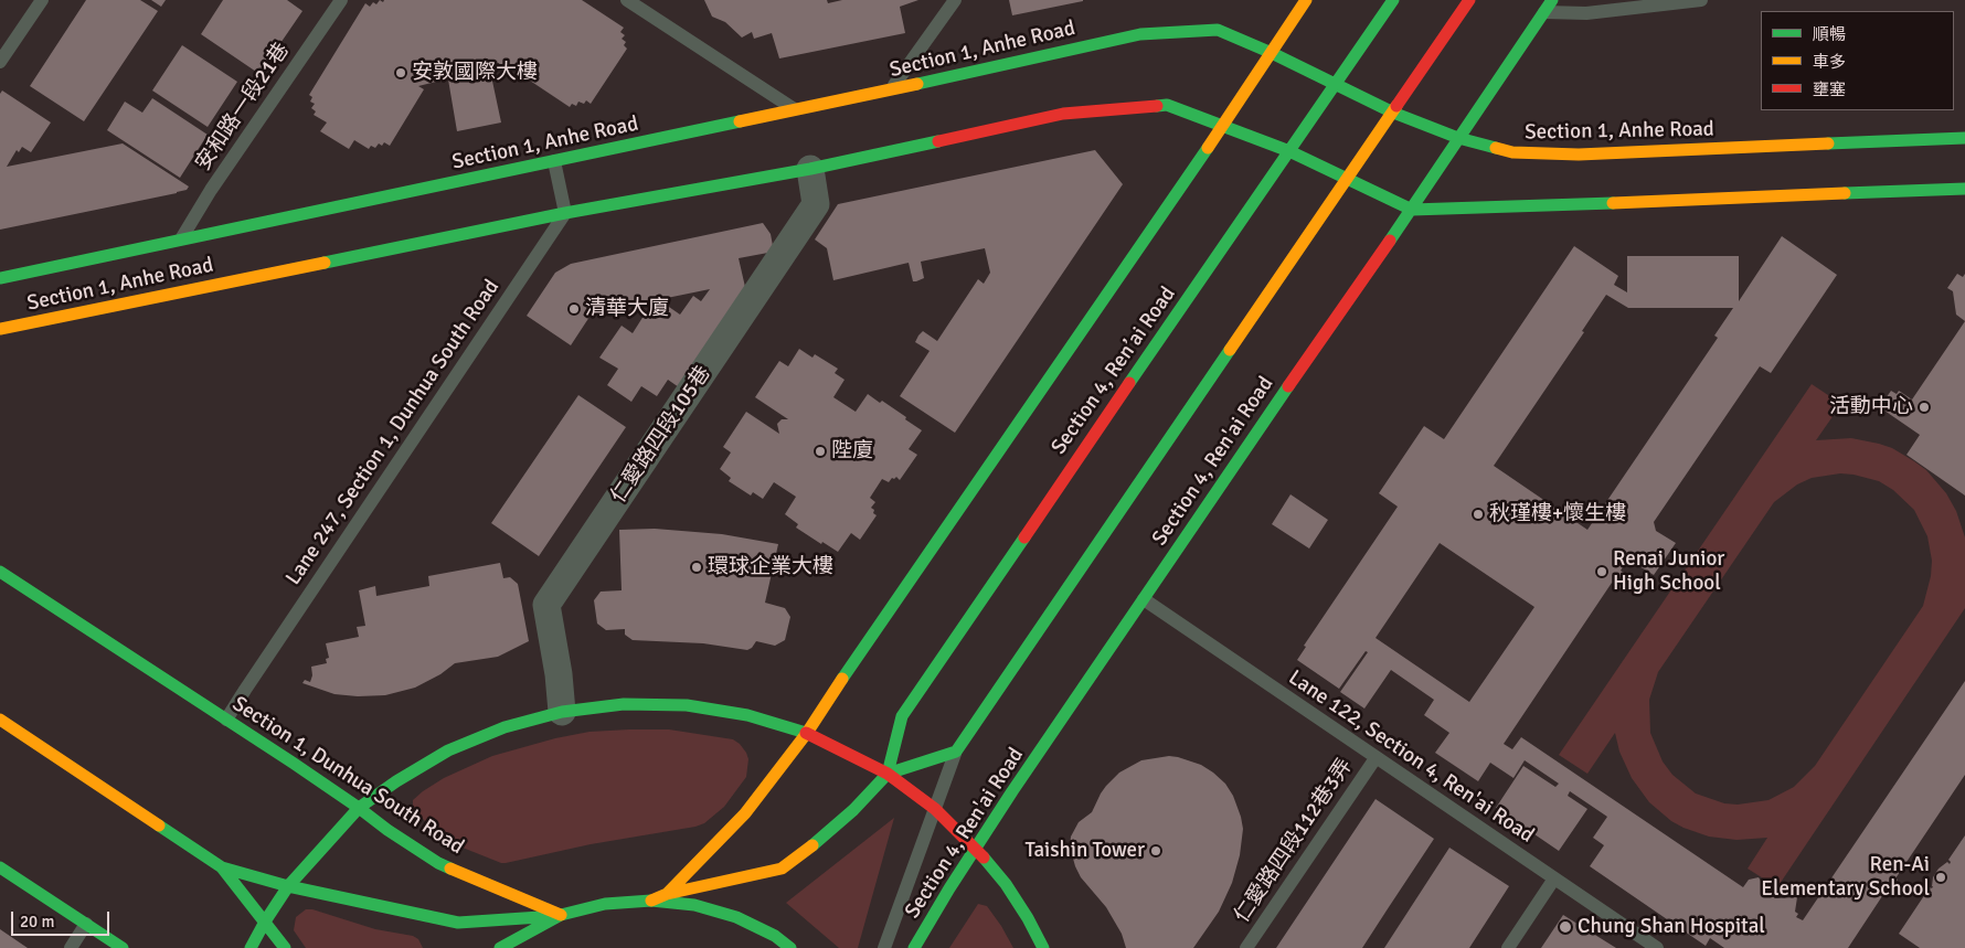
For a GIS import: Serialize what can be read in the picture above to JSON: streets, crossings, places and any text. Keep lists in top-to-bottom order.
{
  "streets": {
    "main road": [
      "Section 1, Anhe Road",
      "Section 4, Ren’ai Road",
      "Section 4, Ren'ai Road",
      "Section 1, Dunhua South Road"
    ],
    "street": ["仁愛路四段105巷"],
    "lane": [
      "安和路一段21巷",
      "Lane 247, Section 1, Dunhua South Road",
      "Lane 122, Section 4, Ren'ai Road",
      "仁愛路四段112巷3弄"
    ]
  },
  "crossings": [
    ["Section 1, Anhe Road", "安和路一段21巷"],
    ["Section 1, Anhe Road", "Section 4, Ren’ai Road"],
    ["Section 1, Anhe Road", "Lane 247, Section 1, Dunhua South Road"],
    ["Section 1, Anhe Road", "仁愛路四段105巷"],
    ["Section 1, Anhe Road", "Section 4, Ren'ai Road"],
    ["Lane 247, Section 1, Dunhua South Road", "Section 1, Dunhua South Road"],
    ["Section 4, Ren'ai Road", "Lane 122, Section 4, Ren'ai Road"],
    ["Lane 122, Section 4, Ren'ai Road", "仁愛路四段112巷3弄"]
  ],
  "places": [
    "安敦國際大樓",
    "清華大廈",
    "活動中心",
    "陛廈",
    "秋瑾樓+懷生樓",
    "環球企業大樓",
    "Renai Junior High School",
    "Taishin Tower",
    "Ren-Ai Elementary School",
    "Chung Shan Hospital"
  ],
  "legend": ["順暢", "車多", "壅塞"],
  "scale_bar": "20 m"
}
